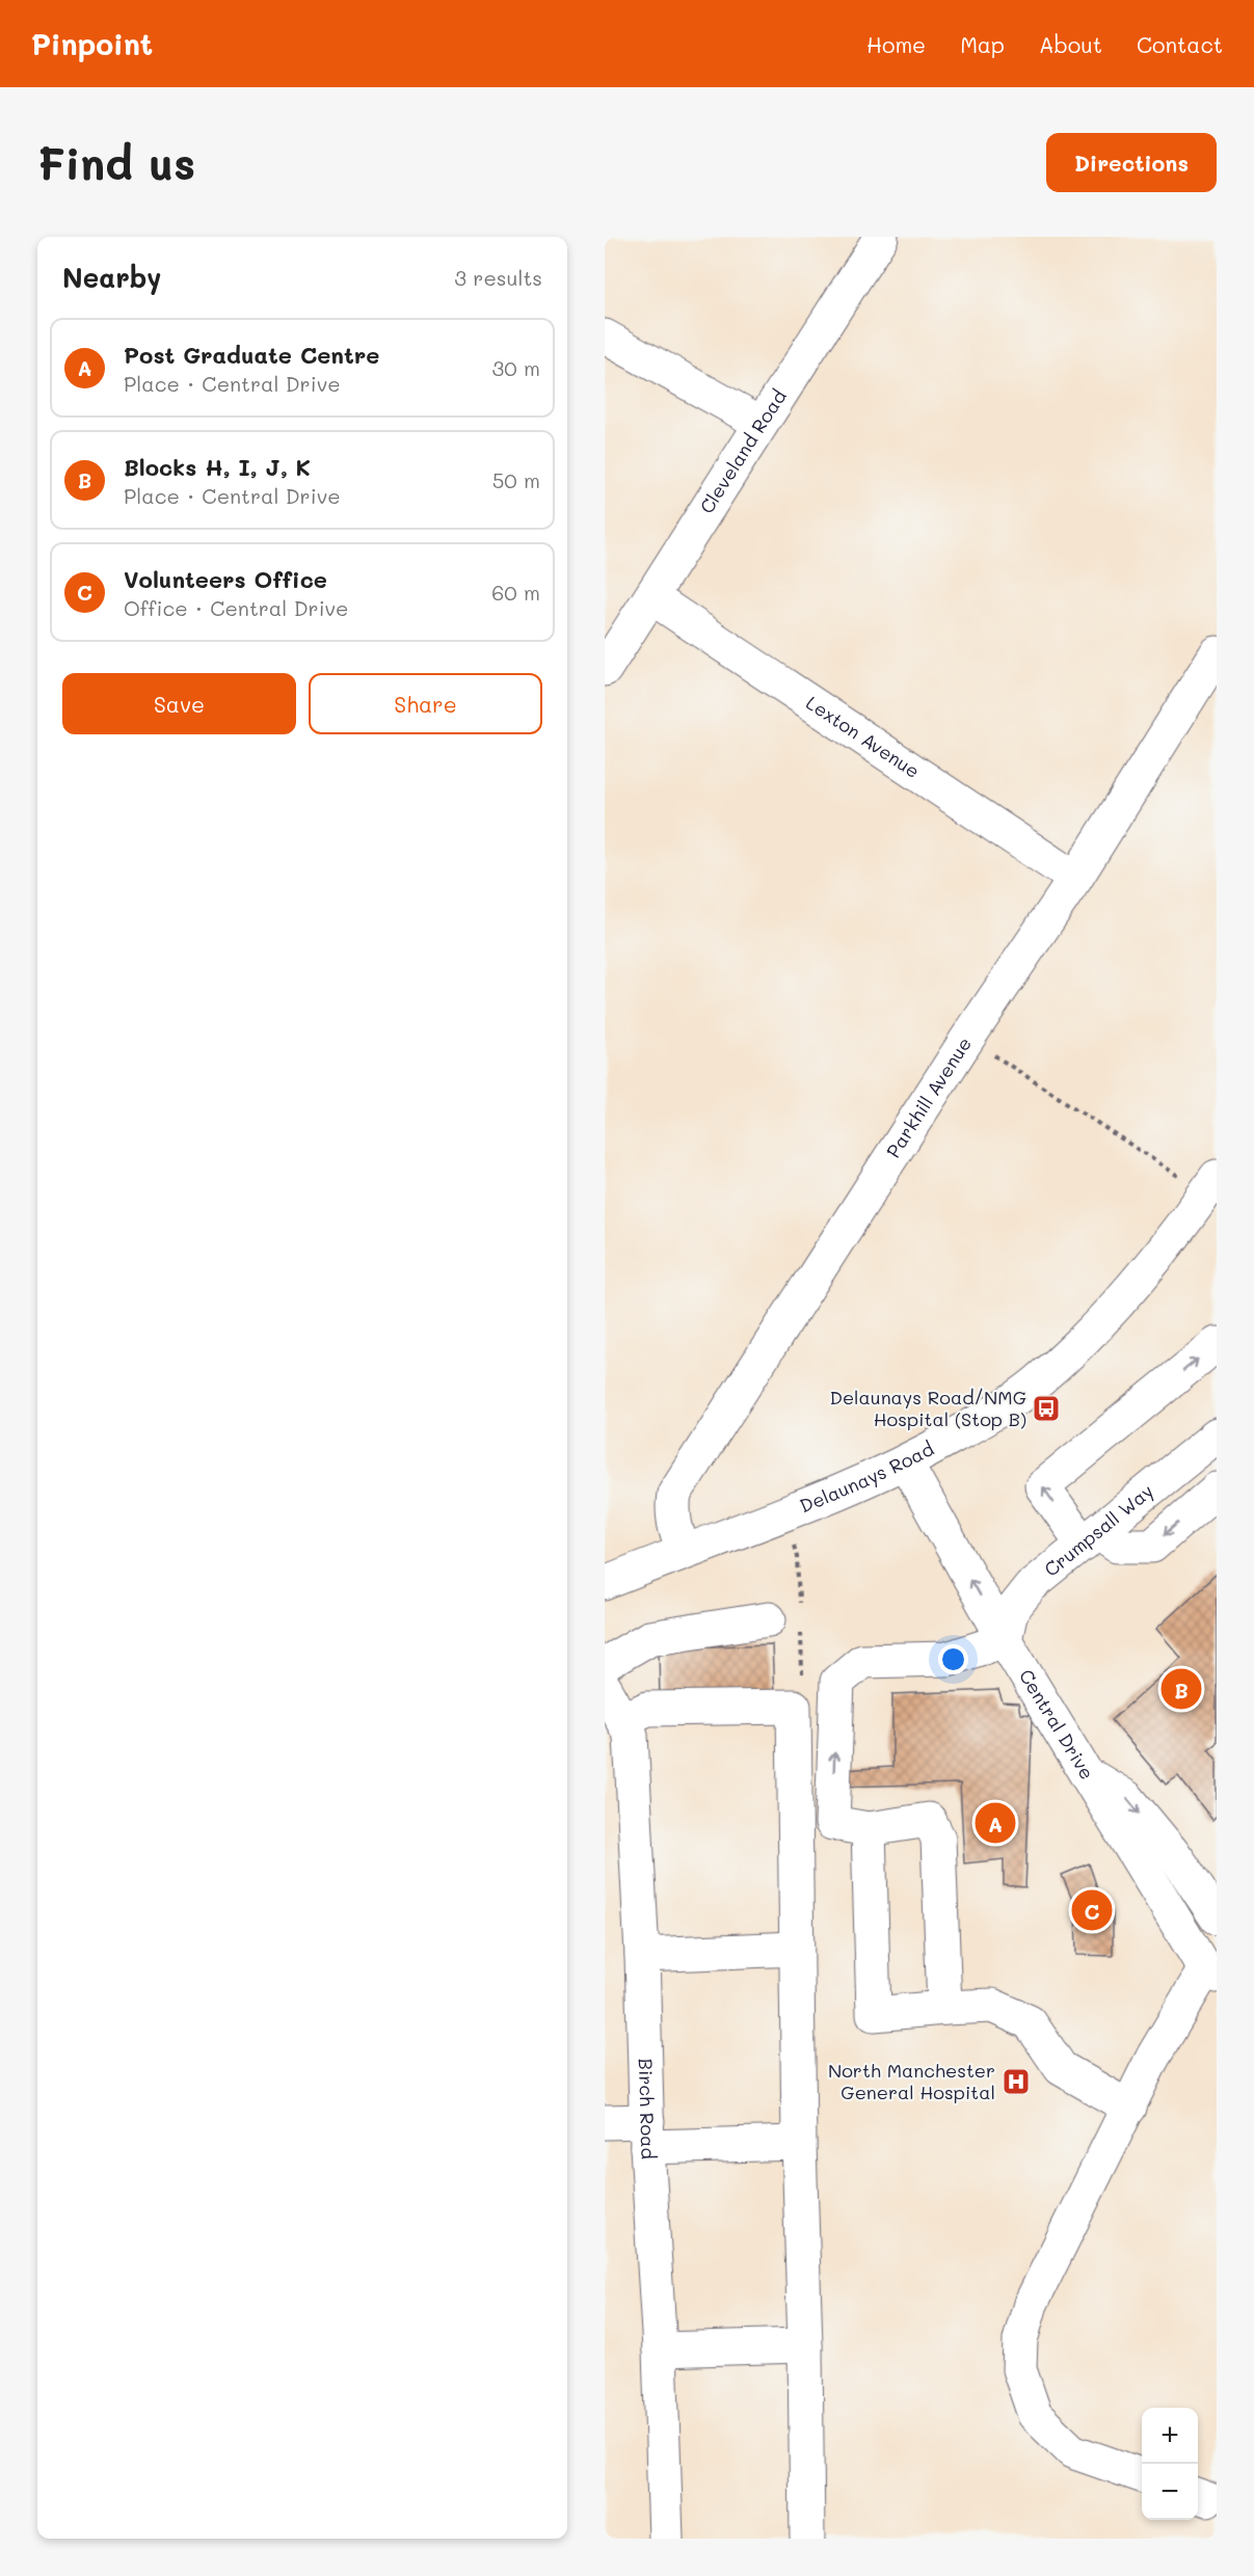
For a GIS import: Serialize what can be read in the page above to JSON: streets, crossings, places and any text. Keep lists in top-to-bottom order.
{
  "streets": {
    "street": [
      "Cleveland Road",
      "Lexton Avenue",
      "Parkhill Avenue",
      "Delaunays Road",
      "Crumpsall Way",
      "Central Drive",
      "Birch Road"
    ]
  },
  "crossings": [
    ["Cleveland Road", "Lexton Avenue"],
    ["Lexton Avenue", "Parkhill Avenue"],
    ["Parkhill Avenue", "Delaunays Road"],
    ["Delaunays Road", "Central Drive"],
    ["Crumpsall Way", "Central Drive"]
  ],
  "places": {
    "bus stop": ["Delaunays Road/NMG Hospital (Stop B)"],
    "hospital": ["North Manchester General Hospital"]
  },
  "page": {
    "header": "Pinpoint",
    "nav": [
      "Home",
      "Map",
      "About",
      "Contact"
    ],
    "buttons": [
      "Directions",
      ["Save", "Share"]
    ],
    "title": "Find us",
    "heading": ["Nearby", "3 results"],
    "list": [
      {
        "mark": "A",
        "name": "Post Graduate Centre",
        "note": "Place · Central Drive",
        "value": "30 m"
      },
      {
        "mark": "B",
        "name": "Blocks H, I, J, K",
        "note": "Place · Central Drive",
        "value": "50 m"
      },
      {
        "mark": "C",
        "name": "Volunteers Office",
        "note": "Office · Central Drive",
        "value": "60 m"
      }
    ],
    "pins": ["B", "A", "C"],
    "map_buttons": ["+", "−"]
  }
}
